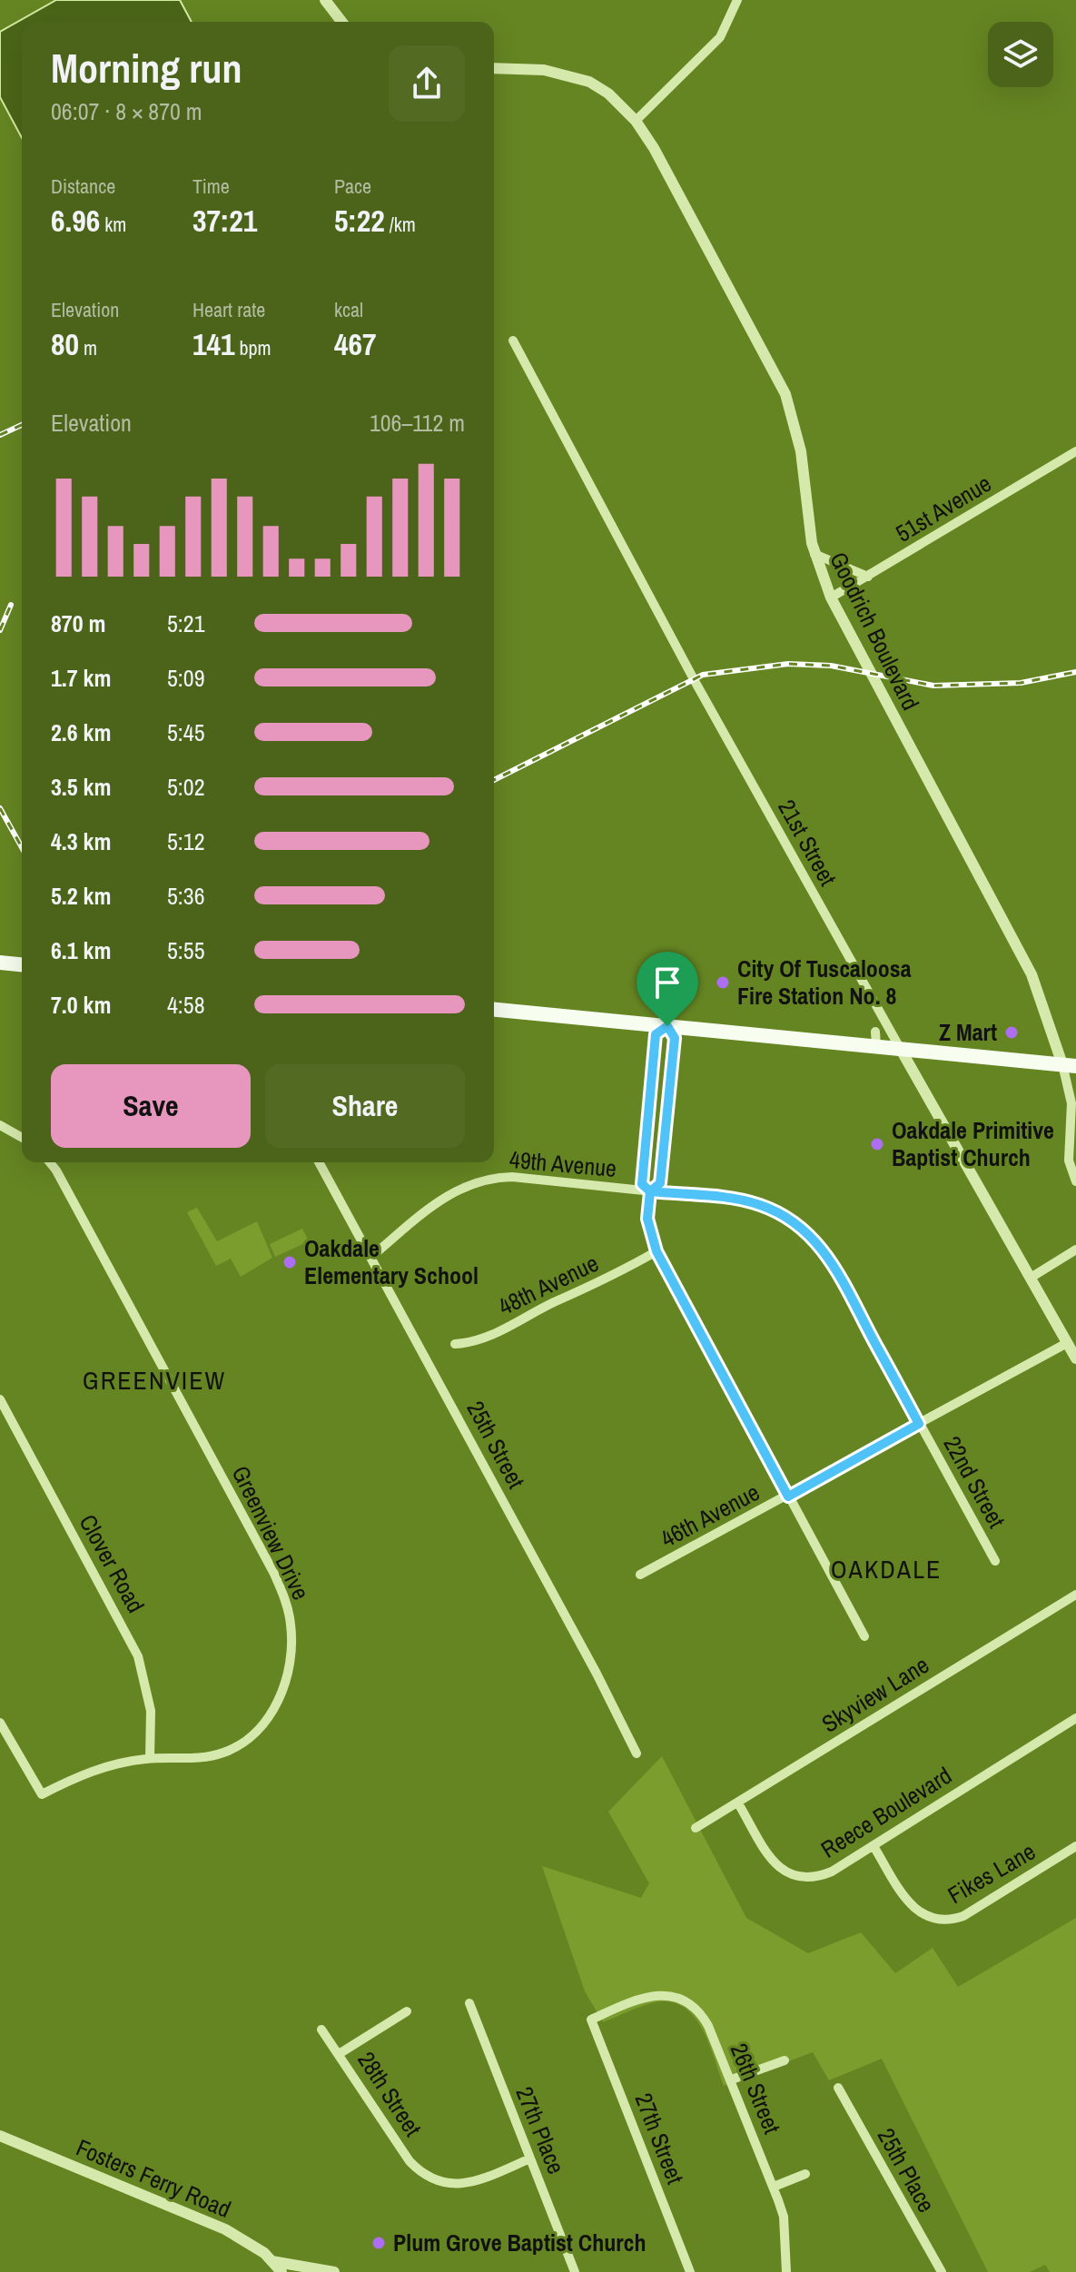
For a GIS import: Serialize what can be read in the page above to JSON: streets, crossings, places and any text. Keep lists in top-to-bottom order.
{
  "streets": {
    "street": [
      "51st Avenue",
      "Goodrich Boulevard",
      "21st Street",
      "49th Avenue",
      "48th Avenue",
      "25th Street",
      "22nd Street",
      "46th Avenue",
      "Greenview Drive",
      "Clover Road",
      "Skyview Lane",
      "Reece Boulevard",
      "Fikes Lane",
      "26th Street",
      "28th Street",
      "27th Place",
      "27th Street",
      "25th Place",
      "Fosters Ferry Road"
    ]
  },
  "crossings": [
    ["51st Avenue", "Goodrich Boulevard"],
    ["21st Street", "46th Avenue"],
    ["49th Avenue", "25th Street"],
    ["49th Avenue", "22nd Street"],
    ["22nd Street", "46th Avenue"],
    ["Greenview Drive", "Clover Road"],
    ["Skyview Lane", "Reece Boulevard"],
    ["Reece Boulevard", "Fikes Lane"],
    ["26th Street", "27th Street"],
    ["28th Street", "27th Place"]
  ],
  "districts": ["GREENVIEW", "OAKDALE"],
  "places": [
    "City Of Tuscaloosa Fire Station No. 8",
    "Z Mart",
    "Oakdale Primitive Baptist Church",
    "Oakdale Elementary School",
    "Plum Grove Baptist Church"
  ],
  "page": {
    "heading": ["Morning run", "06:07 · 8 × 870 m"],
    "stats": [
      ["Distance", "6.96 km"],
      ["Time", "37:21"],
      ["Pace", "5:22 /km"],
      ["Elevation", "80 m"],
      ["Heart rate", "141 bpm"],
      ["kcal", "467"]
    ],
    "chart": ["Elevation", "106–112 m"],
    "list": [
      {
        "name": "870 m",
        "note": "5:21"
      },
      {
        "name": "1.7 km",
        "note": "5:09"
      },
      {
        "name": "2.6 km",
        "note": "5:45"
      },
      {
        "name": "3.5 km",
        "note": "5:02"
      },
      {
        "name": "4.3 km",
        "note": "5:12"
      },
      {
        "name": "5.2 km",
        "note": "5:36"
      },
      {
        "name": "6.1 km",
        "note": "5:55"
      },
      {
        "name": "7.0 km",
        "note": "4:58"
      }
    ],
    "buttons": ["Save", "Share"]
  }
}
